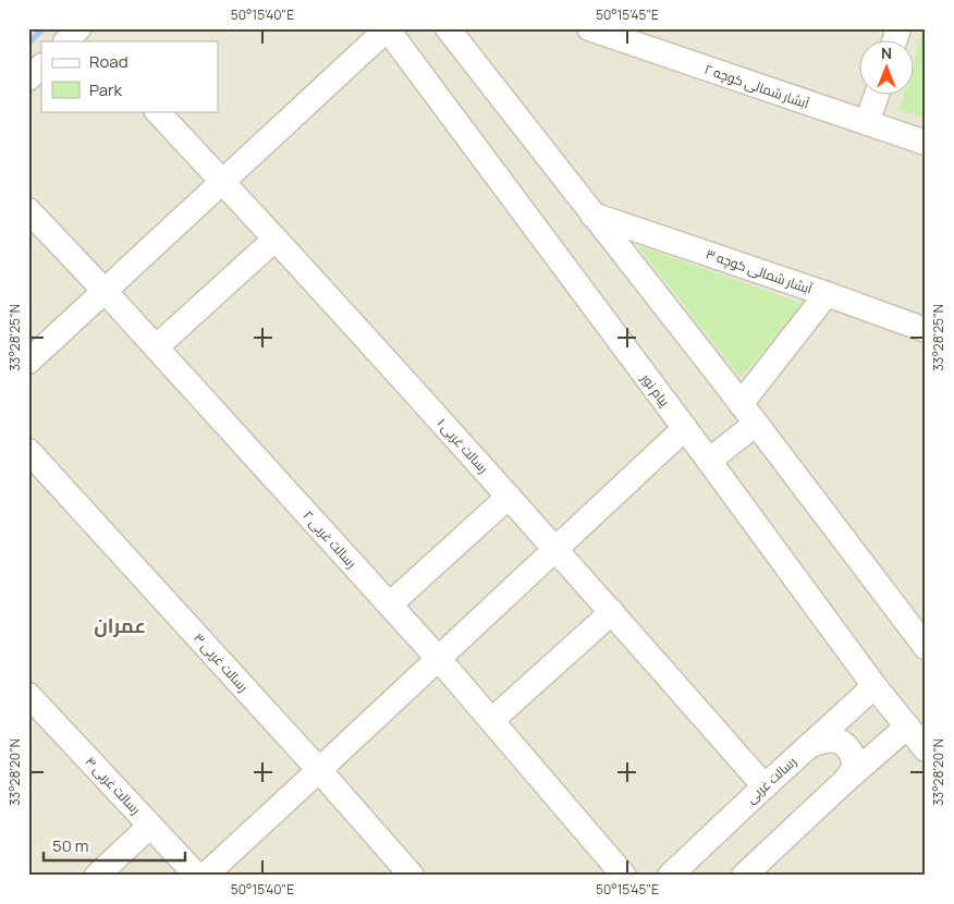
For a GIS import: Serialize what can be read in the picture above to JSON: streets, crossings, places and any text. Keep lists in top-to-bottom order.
{
  "streets": {
    "street": [
      "آبشار شمالی کوچه ۲",
      "آبشار شمالی کوچه ۳",
      "پیام نور",
      "رسالت غربی ۱",
      "رسالت غربی ۲",
      "رسالت غربی ۳",
      "رسالت غربی",
      "رسالت غربی ۴"
    ]
  },
  "crossings": [
    ["پیام نور", "رسالت غربی"],
    ["رسالت غربی ۱", "رسالت غربی"]
  ],
  "districts": ["عمران"],
  "legend": ["Road", "Park"],
  "scale_bar": "50 m",
  "north": "top",
  "coordinates": [
    "50°15'40\"E",
    "50°15'45\"E",
    "33°28'25\"N",
    "33°28'20\"N"
  ]
}
